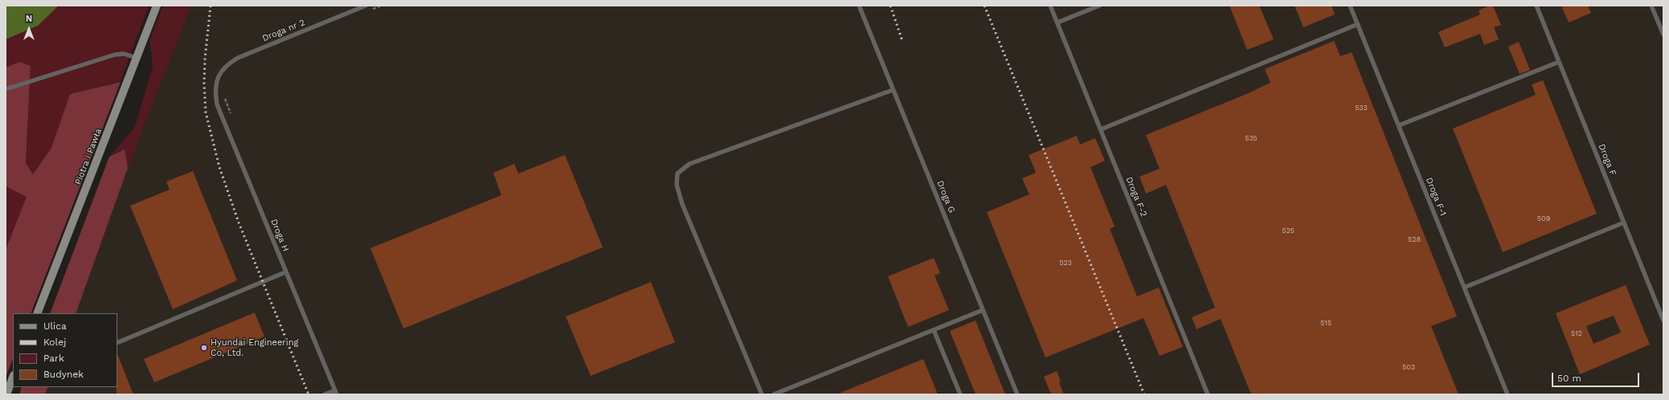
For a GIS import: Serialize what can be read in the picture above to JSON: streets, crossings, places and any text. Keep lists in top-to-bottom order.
{
  "streets": {
    "street": ["Piotra i Pawła"],
    "lane": [
      "Droga nr 2",
      "Droga F",
      "Droga G",
      "Droga F-2",
      "Droga F-1",
      "Droga H"
    ]
  },
  "crossings": [
    ["Droga nr 2", "Droga H"]
  ],
  "places": ["Hyundai Engineering Co, Ltd."],
  "house_numbers": [
    "533",
    "535",
    "509",
    "525",
    "528",
    "523",
    "515",
    "512",
    "503"
  ],
  "legend": [
    "Ulica",
    "Kolej",
    "Park",
    "Budynek"
  ],
  "scale_bar": "50 m",
  "north": "top"
}
